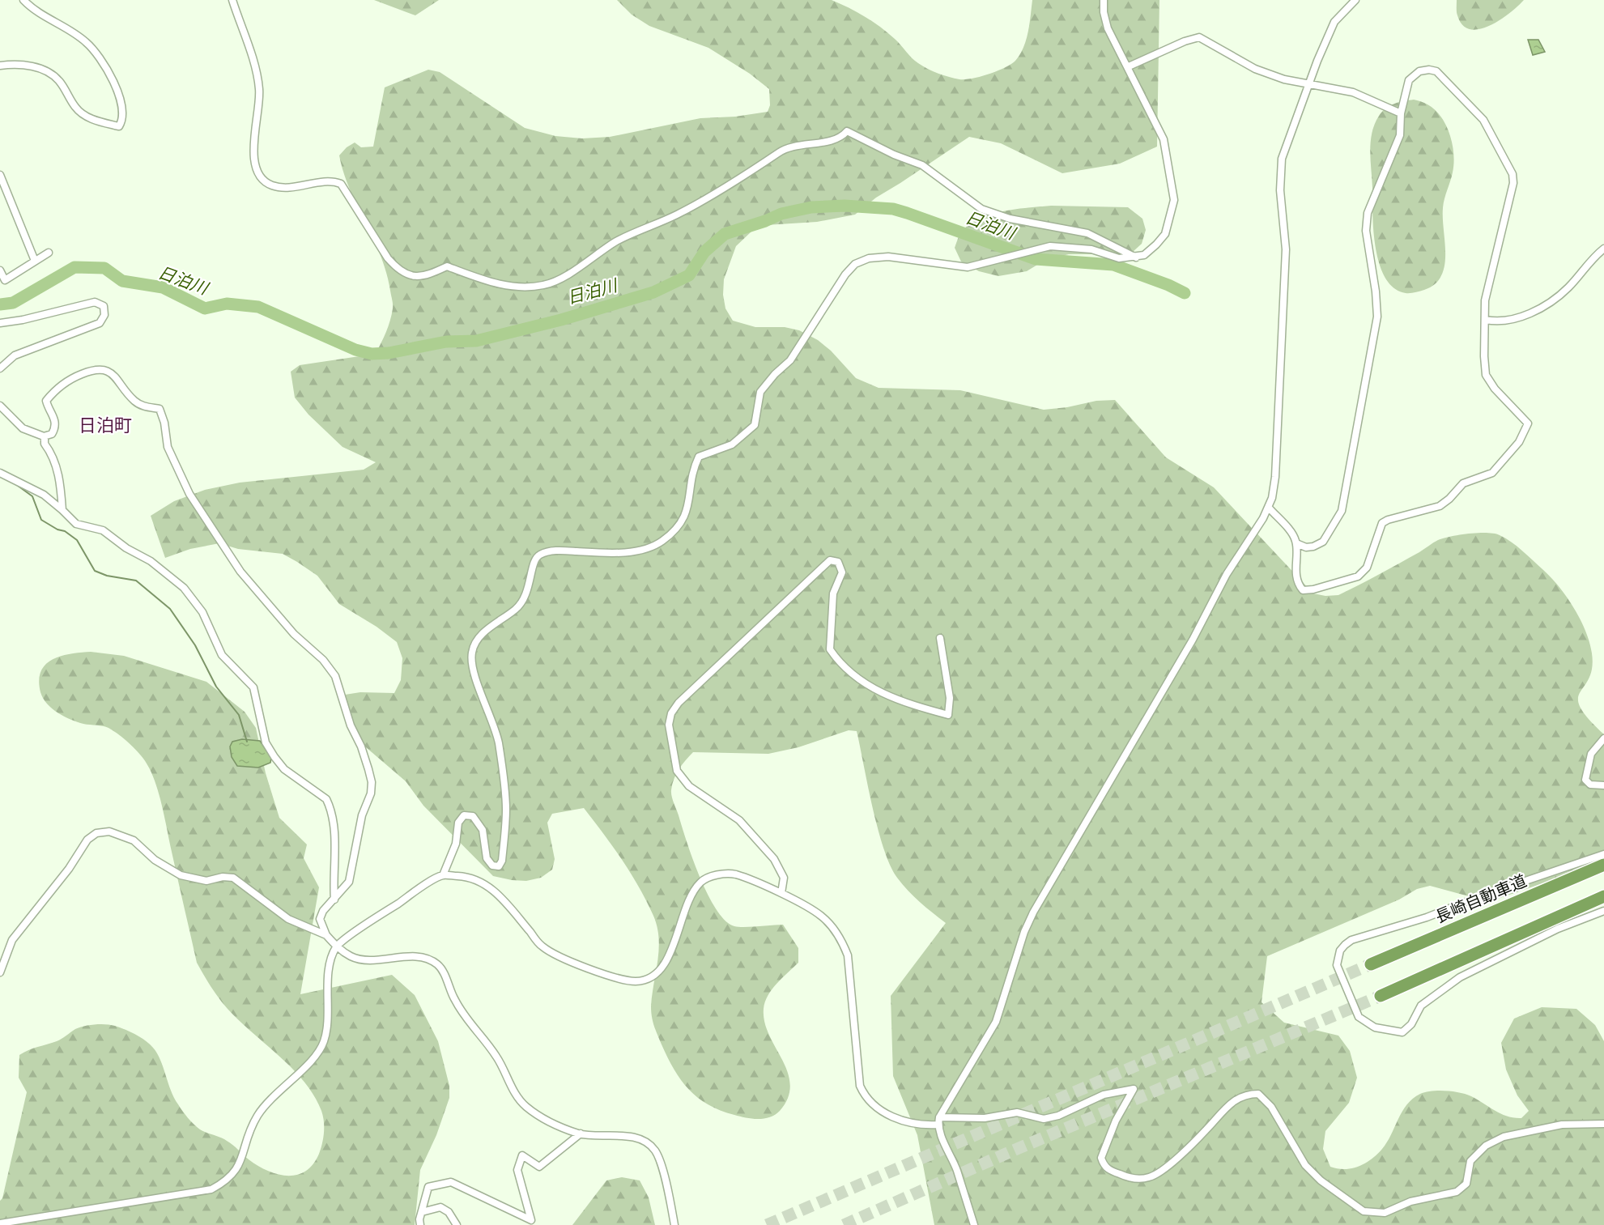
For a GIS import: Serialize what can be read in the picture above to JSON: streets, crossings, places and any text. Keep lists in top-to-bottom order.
{
  "streets": {
    "highway": ["長崎自動車道"]
  },
  "districts": ["日泊町"],
  "water": ["日泊川"]
}
